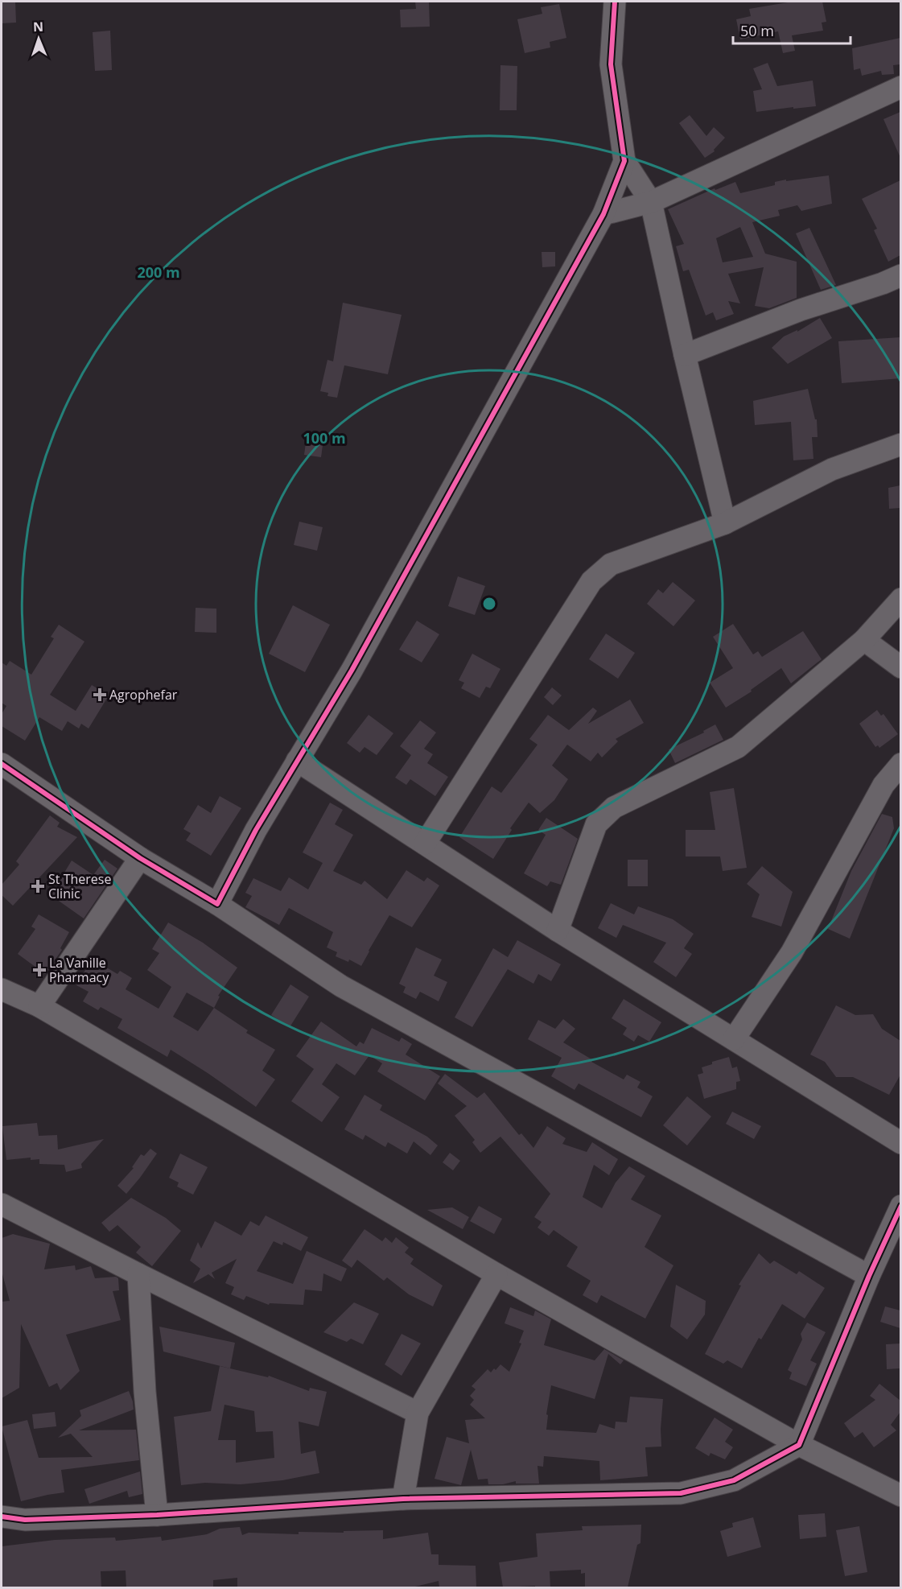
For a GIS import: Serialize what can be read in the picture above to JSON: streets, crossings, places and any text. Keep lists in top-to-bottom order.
{
  "places": {
    "health": ["Agrophefar", "St Therese Clinic", "La Vanille Pharmacy"]
  },
  "scale_bar": "50 m",
  "north": "top",
  "rings": ["200 m", "100 m"]
}
